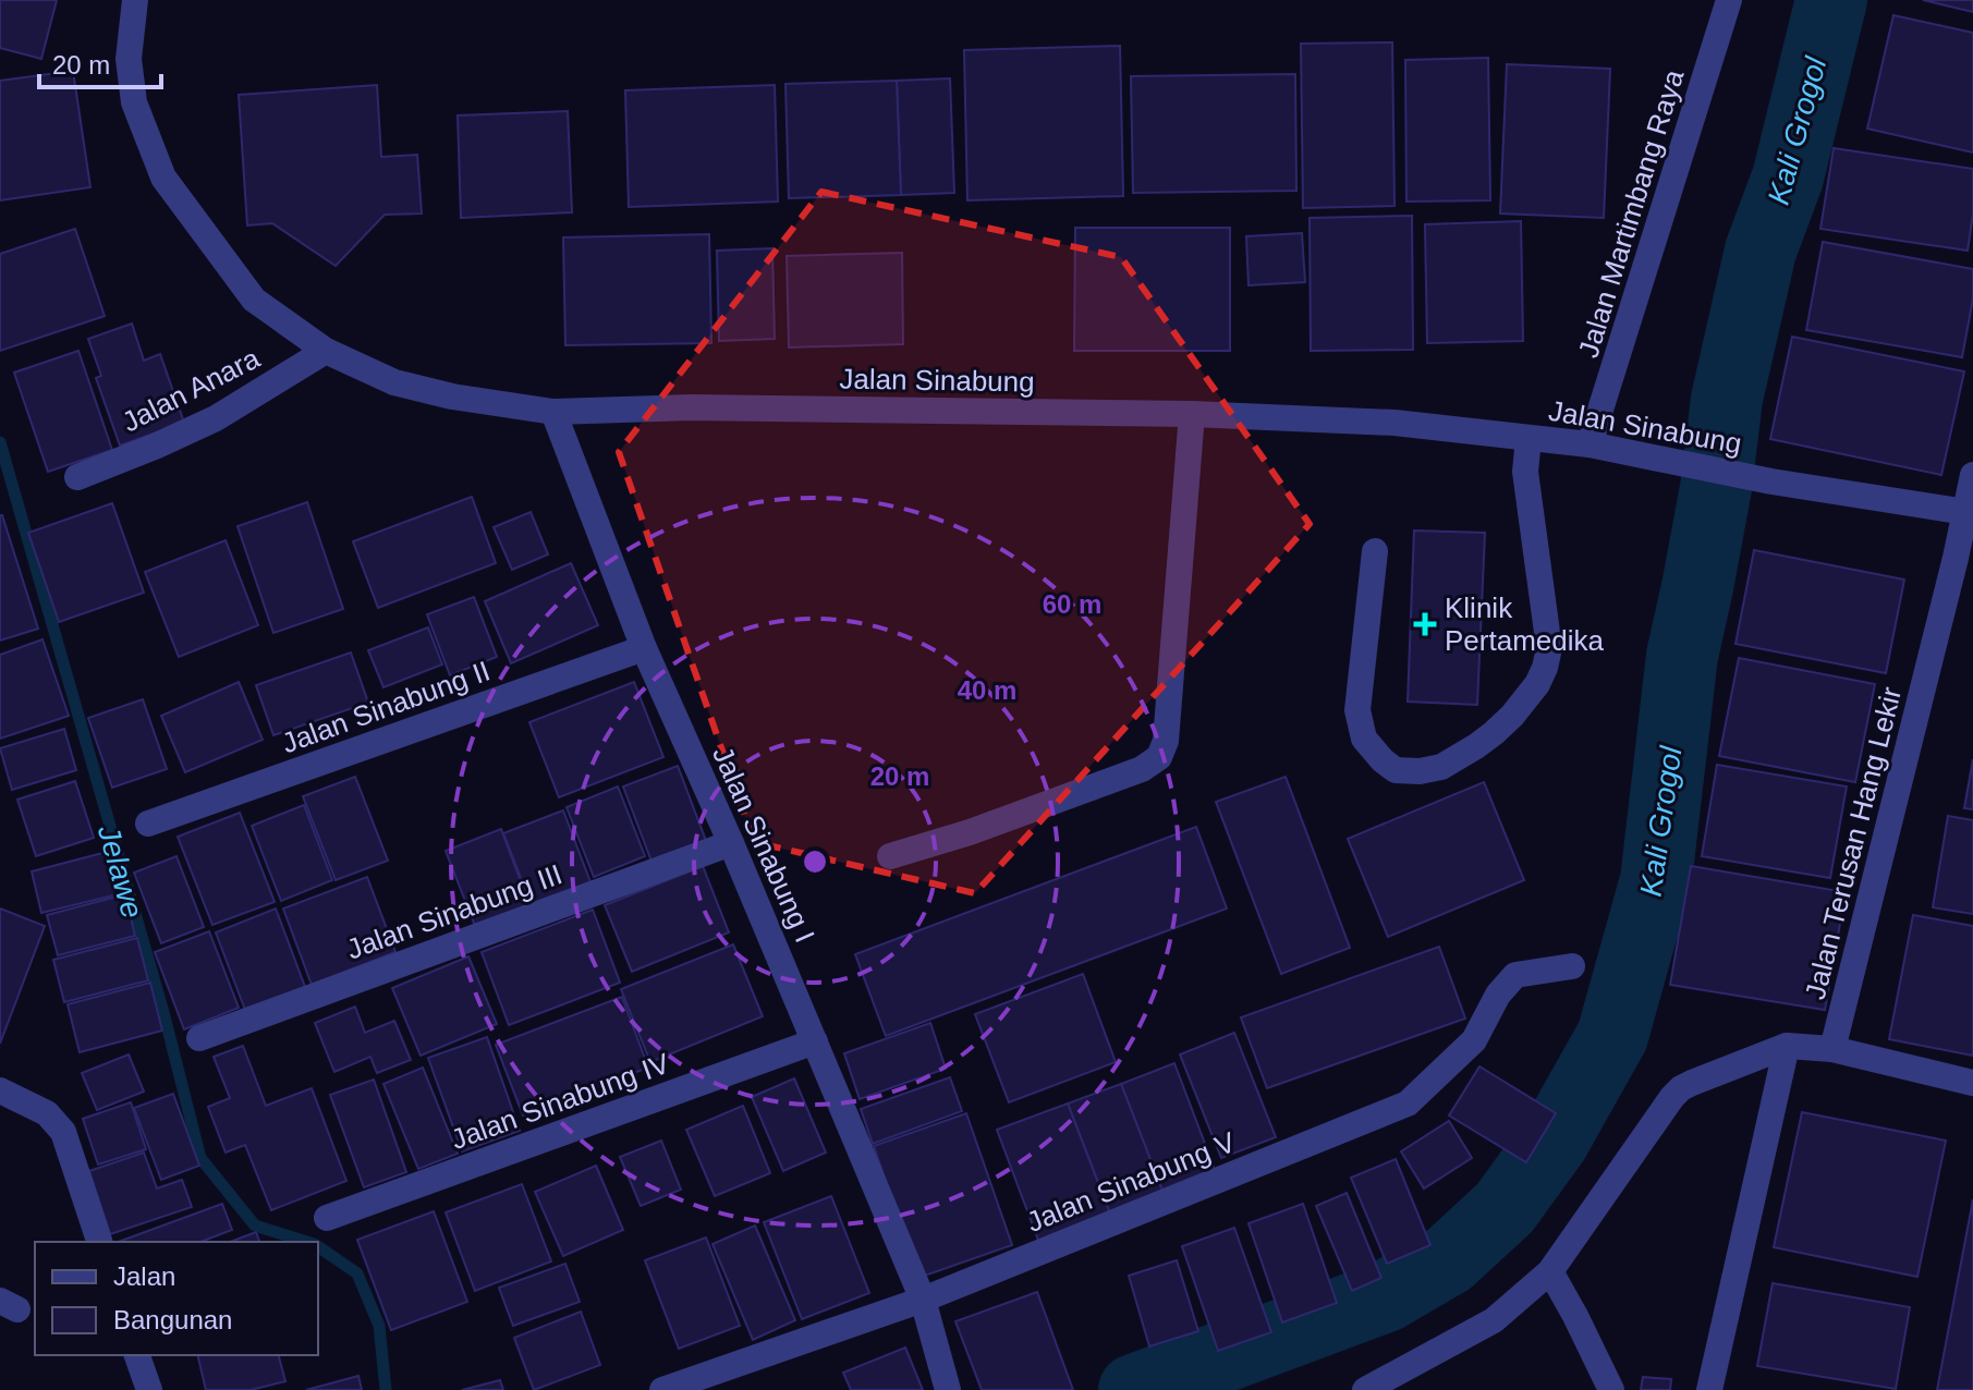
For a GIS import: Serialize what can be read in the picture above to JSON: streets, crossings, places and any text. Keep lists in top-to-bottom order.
{
  "streets": {
    "street": [
      "Jalan Martimbang Raya",
      "Jalan Sinabung",
      "Jalan Anara",
      "Jalan Sinabung II",
      "Jalan Terusan Hang Lekir",
      "Jalan Sinabung I",
      "Jalan Sinabung III",
      "Jalan Sinabung IV",
      "Jalan Sinabung V"
    ]
  },
  "crossings": [
    ["Jalan Martimbang Raya", "Jalan Sinabung"],
    ["Jalan Sinabung", "Jalan Anara"],
    ["Jalan Sinabung", "Jalan Terusan Hang Lekir"],
    ["Jalan Sinabung", "Jalan Sinabung I"],
    ["Jalan Sinabung II", "Jalan Sinabung I"],
    ["Jalan Sinabung I", "Jalan Sinabung III"],
    ["Jalan Sinabung I", "Jalan Sinabung IV"],
    ["Jalan Sinabung I", "Jalan Sinabung V"]
  ],
  "water": ["Kali Grogol", "Jelawe"],
  "places": {
    "health": ["Klinik Pertamedika"]
  },
  "legend": ["Jalan", "Bangunan"],
  "scale_bar": "20 m",
  "rings": ["60 m", "40 m", "20 m"]
}
